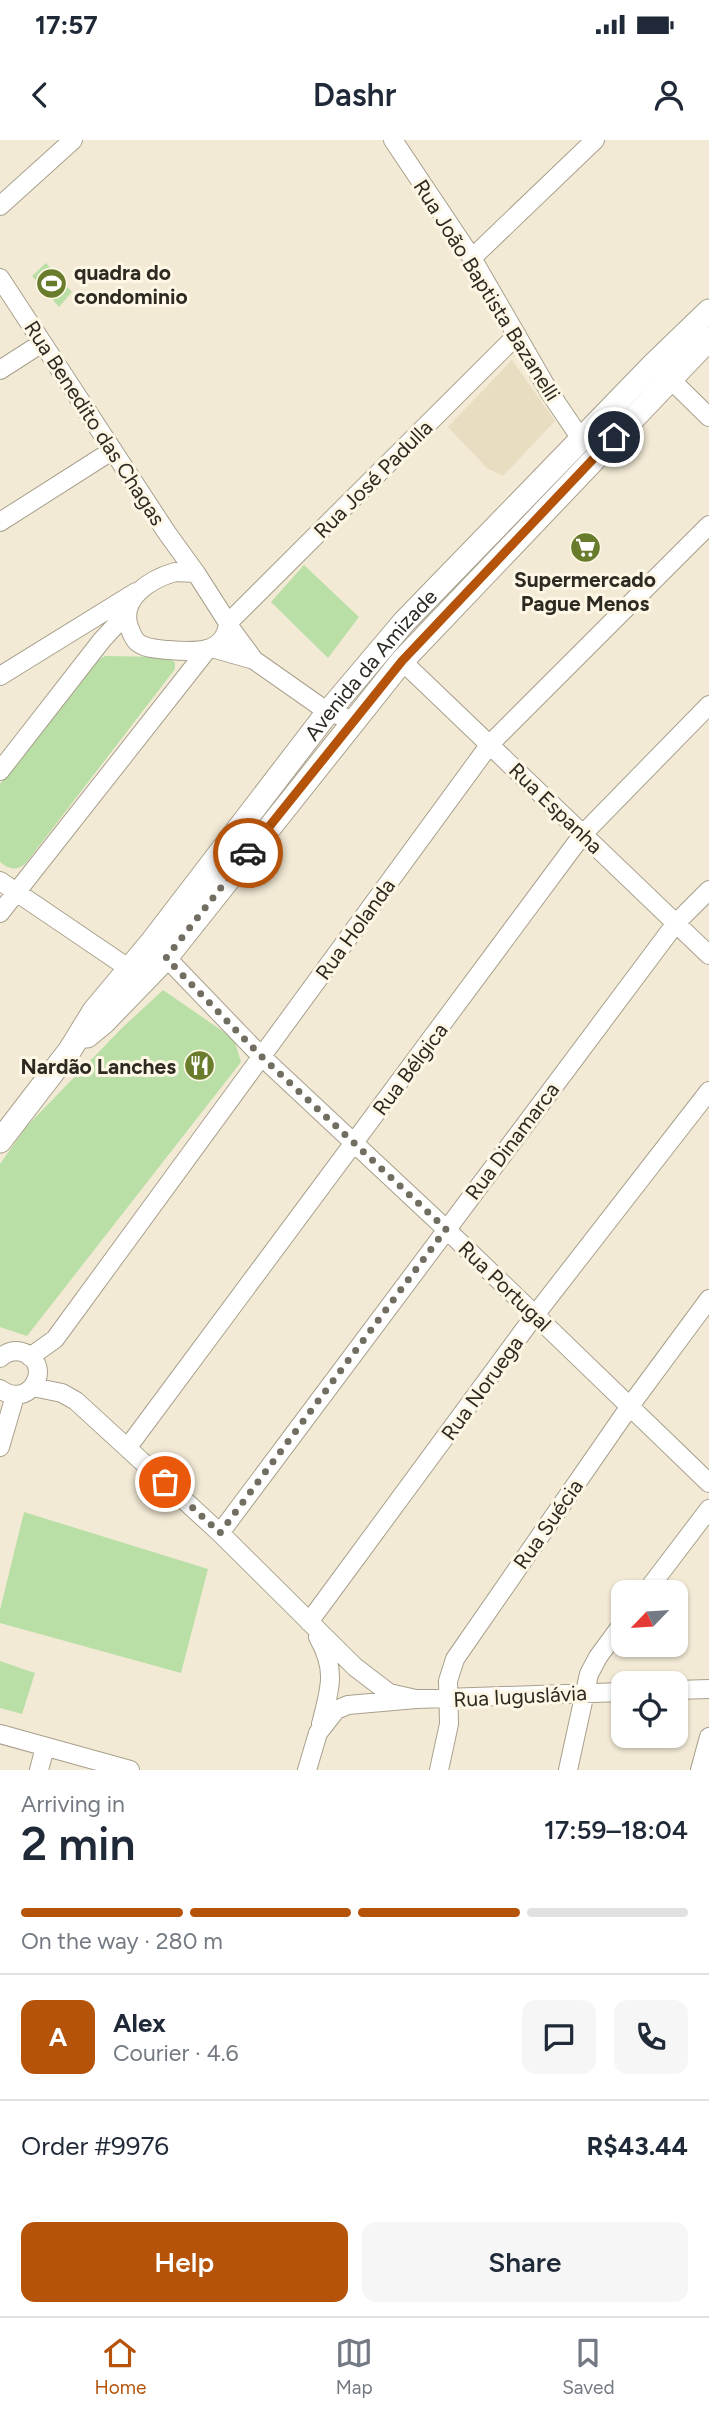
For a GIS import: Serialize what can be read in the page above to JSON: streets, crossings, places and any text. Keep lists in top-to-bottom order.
{
  "streets": {
    "main road": ["Avenida da Amizade"],
    "street": [
      "Rua João Baptista Bazanelli",
      "Rua Benedito das Chagas",
      "Rua José Padulla",
      "Rua Espanha",
      "Rua Holanda",
      "Rua Bélgica",
      "Rua Dinamarca",
      "Rua Portugal",
      "Rua Noruega",
      "Rua Suécia",
      "Rua Iuguslávia"
    ]
  },
  "crossings": [
    ["Rua João Baptista Bazanelli", "Rua José Padulla"],
    ["Rua João Baptista Bazanelli", "Avenida da Amizade"],
    ["Rua Benedito das Chagas", "Rua José Padulla"],
    ["Avenida da Amizade", "Rua Espanha"],
    ["Avenida da Amizade", "Rua Portugal"],
    ["Rua Espanha", "Rua Holanda"],
    ["Rua Espanha", "Rua Bélgica"],
    ["Rua Espanha", "Rua Dinamarca"],
    ["Rua Holanda", "Rua Portugal"],
    ["Rua Bélgica", "Rua Portugal"],
    ["Rua Dinamarca", "Rua Portugal"],
    ["Rua Portugal", "Rua Noruega"],
    ["Rua Portugal", "Rua Suécia"],
    ["Rua Suécia", "Rua Iuguslávia"]
  ],
  "places": {
    "sports": ["quadra do condominio"],
    "supermarket": ["Supermercado Pague Menos"],
    "restaurant": ["Nardão Lanches"]
  },
  "north": "bottom left",
  "page": {
    "status": "17:57",
    "header": "Dashr",
    "heading": ["2 min", "Arriving in", "17:59–18:04"],
    "panel": [
      "Alex",
      "Courier · 4.6",
      "Order #9976",
      "R$43.44"
    ],
    "bar": "On the way · 280 m",
    "round": "A",
    "buttons": ["Help", "Share"],
    "tabs": ["Home", "Map", "Saved"]
  }
}
